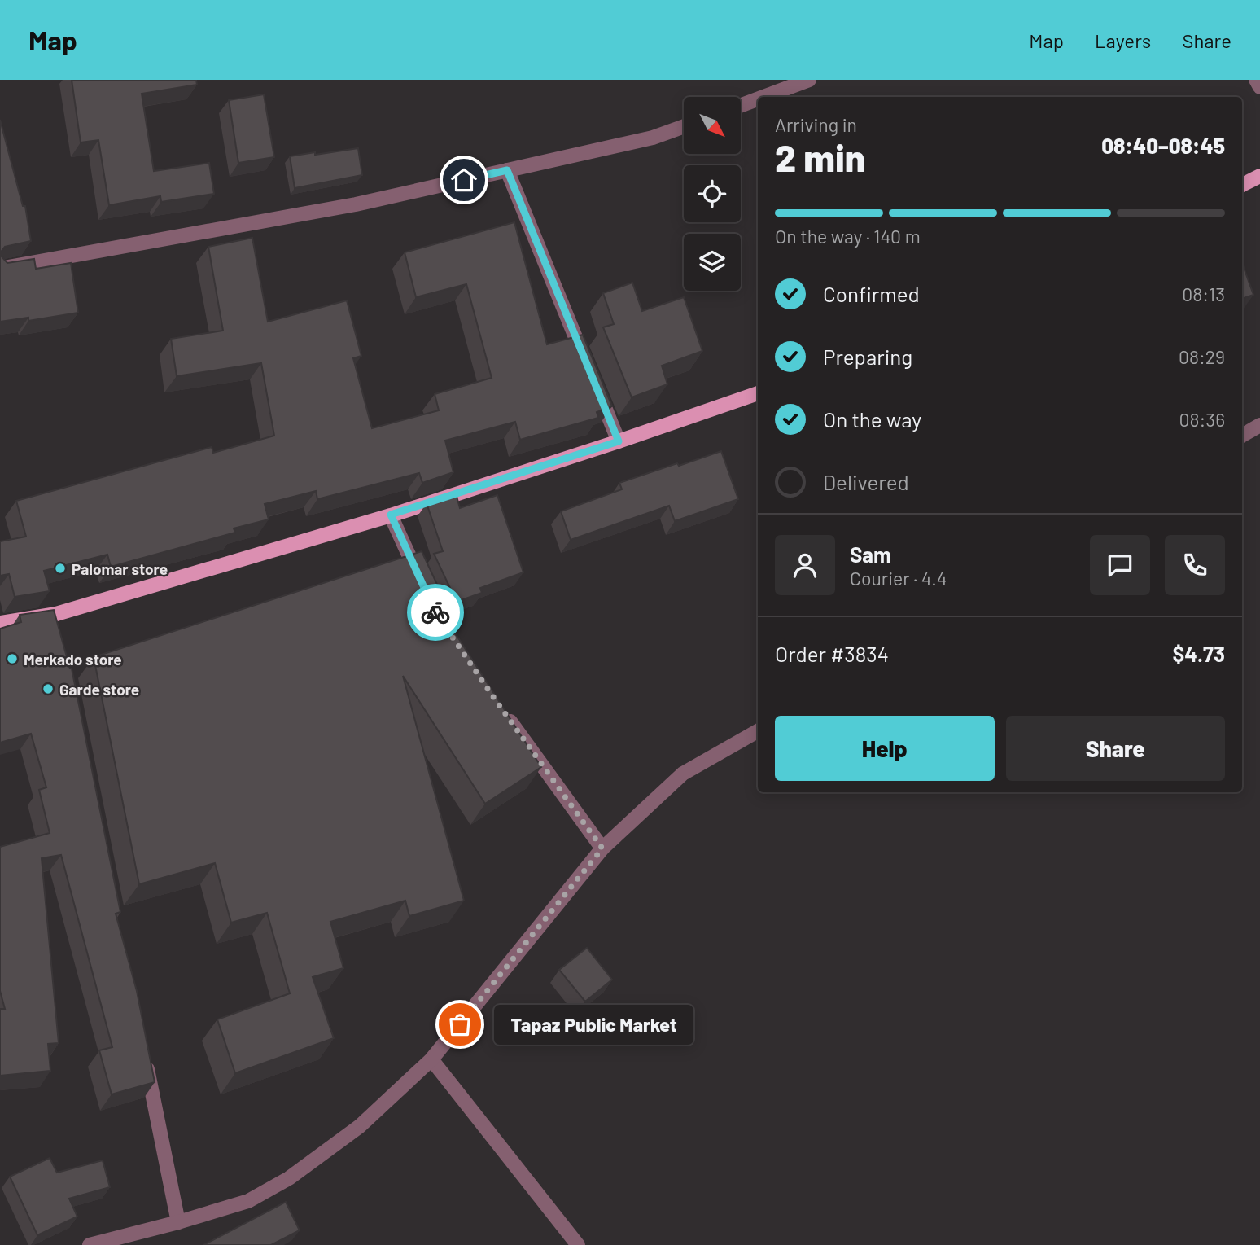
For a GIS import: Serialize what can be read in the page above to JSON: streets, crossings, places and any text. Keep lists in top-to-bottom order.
{
  "places": [
    "Palomar store",
    "Merkado store",
    "Garde store",
    "Tapaz Public Market"
  ],
  "north": "bottom right",
  "page": {
    "header": "Map",
    "nav": ["Map", "Layers", "Share"],
    "heading": ["2 min", "Arriving in", "08:40–08:45"],
    "panel": [
      "Sam",
      "Courier · 4.4",
      "Order #3834",
      "$4.73"
    ],
    "bar": "On the way · 140 m",
    "list": [
      ["Confirmed", "08:13"],
      ["Preparing", "08:29"],
      ["On the way", "08:36"],
      "Delivered"
    ],
    "buttons": ["Help", "Share"],
    "bubble": "Tapaz Public Market"
  }
}
